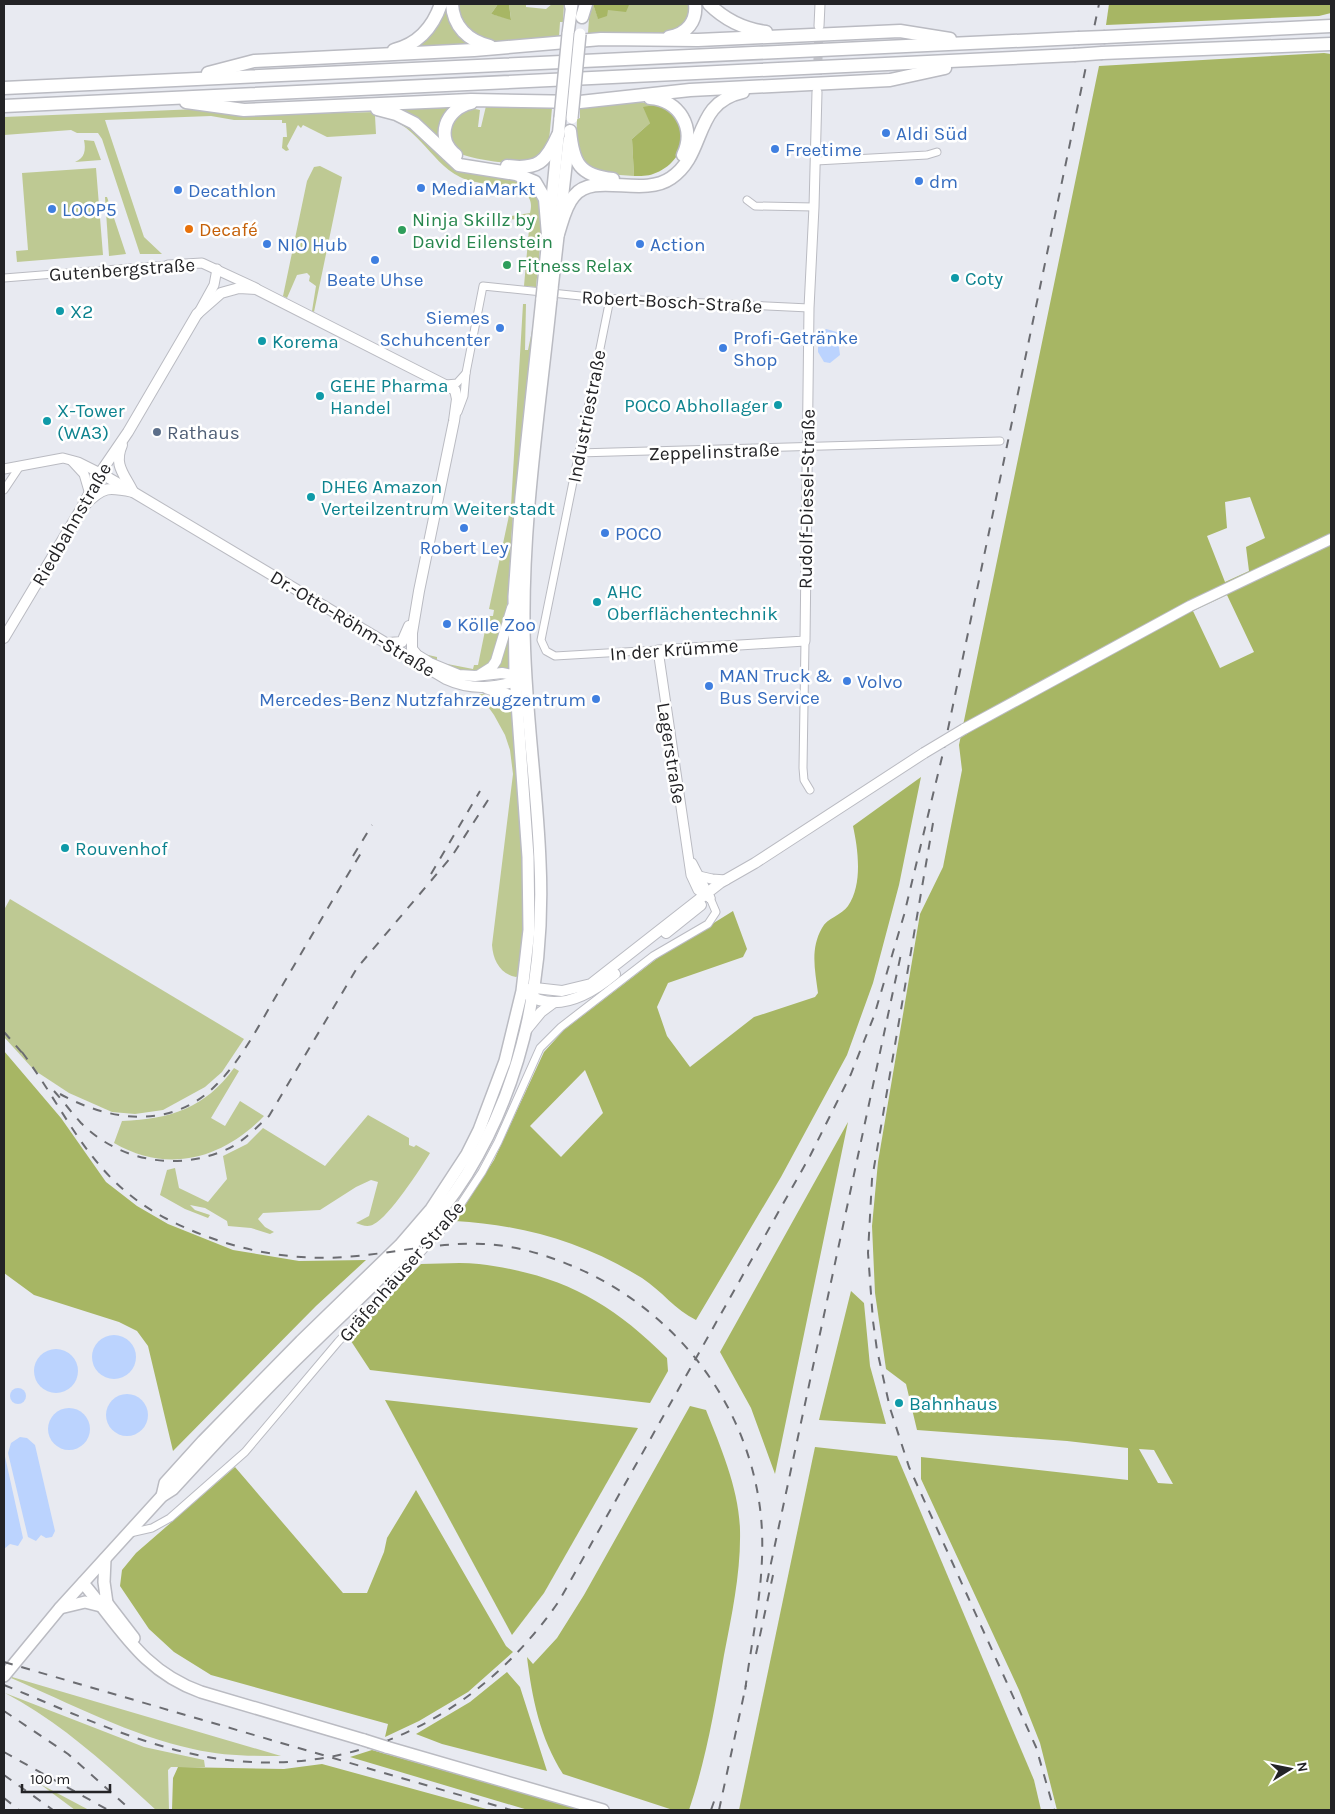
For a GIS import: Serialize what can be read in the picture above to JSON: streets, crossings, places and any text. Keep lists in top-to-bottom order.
{
  "streets": {
    "main road": ["Riedbahnstraße", "Dr.-Otto-Röhm-Straße"],
    "street": [
      "Gutenbergstraße",
      "Robert-Bosch-Straße",
      "Industriestraße",
      "Zeppelinstraße",
      "Rudolf-Diesel-Straße",
      "In der Krümme",
      "Lagerstraße",
      "Gräfenhäuser Straße"
    ]
  },
  "crossings": [
    ["Gutenbergstraße", "Riedbahnstraße"],
    ["Robert-Bosch-Straße", "Industriestraße"],
    ["Robert-Bosch-Straße", "Rudolf-Diesel-Straße"],
    ["Industriestraße", "Zeppelinstraße"],
    ["Industriestraße", "In der Krümme"],
    ["Zeppelinstraße", "Rudolf-Diesel-Straße"],
    ["Rudolf-Diesel-Straße", "In der Krümme"],
    ["Riedbahnstraße", "Dr.-Otto-Röhm-Straße"],
    ["In der Krümme", "Lagerstraße"],
    ["Lagerstraße", "Gräfenhäuser Straße"]
  ],
  "places": [
    "Aldi Süd",
    "Freetime",
    "dm",
    "MediaMarkt",
    "Decathlon",
    "LOOP5",
    "Decafé",
    "Ninja Skillz by David Eilenstein",
    "NIO Hub",
    "Action",
    "Beate Uhse",
    "Fitness Relax",
    "Coty",
    "X2",
    "Siemes Schuhcenter",
    "Korema",
    "Profi-Getränke Shop",
    "GEHE Pharma Handel",
    "POCO Abhollager",
    "X-Tower (WA3)",
    "Rathaus",
    "DHE6 Amazon Verteilzentrum Weiterstadt",
    "Robert Ley",
    "POCO",
    "AHC Oberflächentechnik",
    "Kölle Zoo",
    "Volvo",
    "MAN Truck & Bus Service",
    "Mercedes-Benz Nutzfahrzeugzentrum",
    "Rouvenhof",
    "Bahnhaus"
  ],
  "scale_bar": "100 m",
  "north": "right"
}
